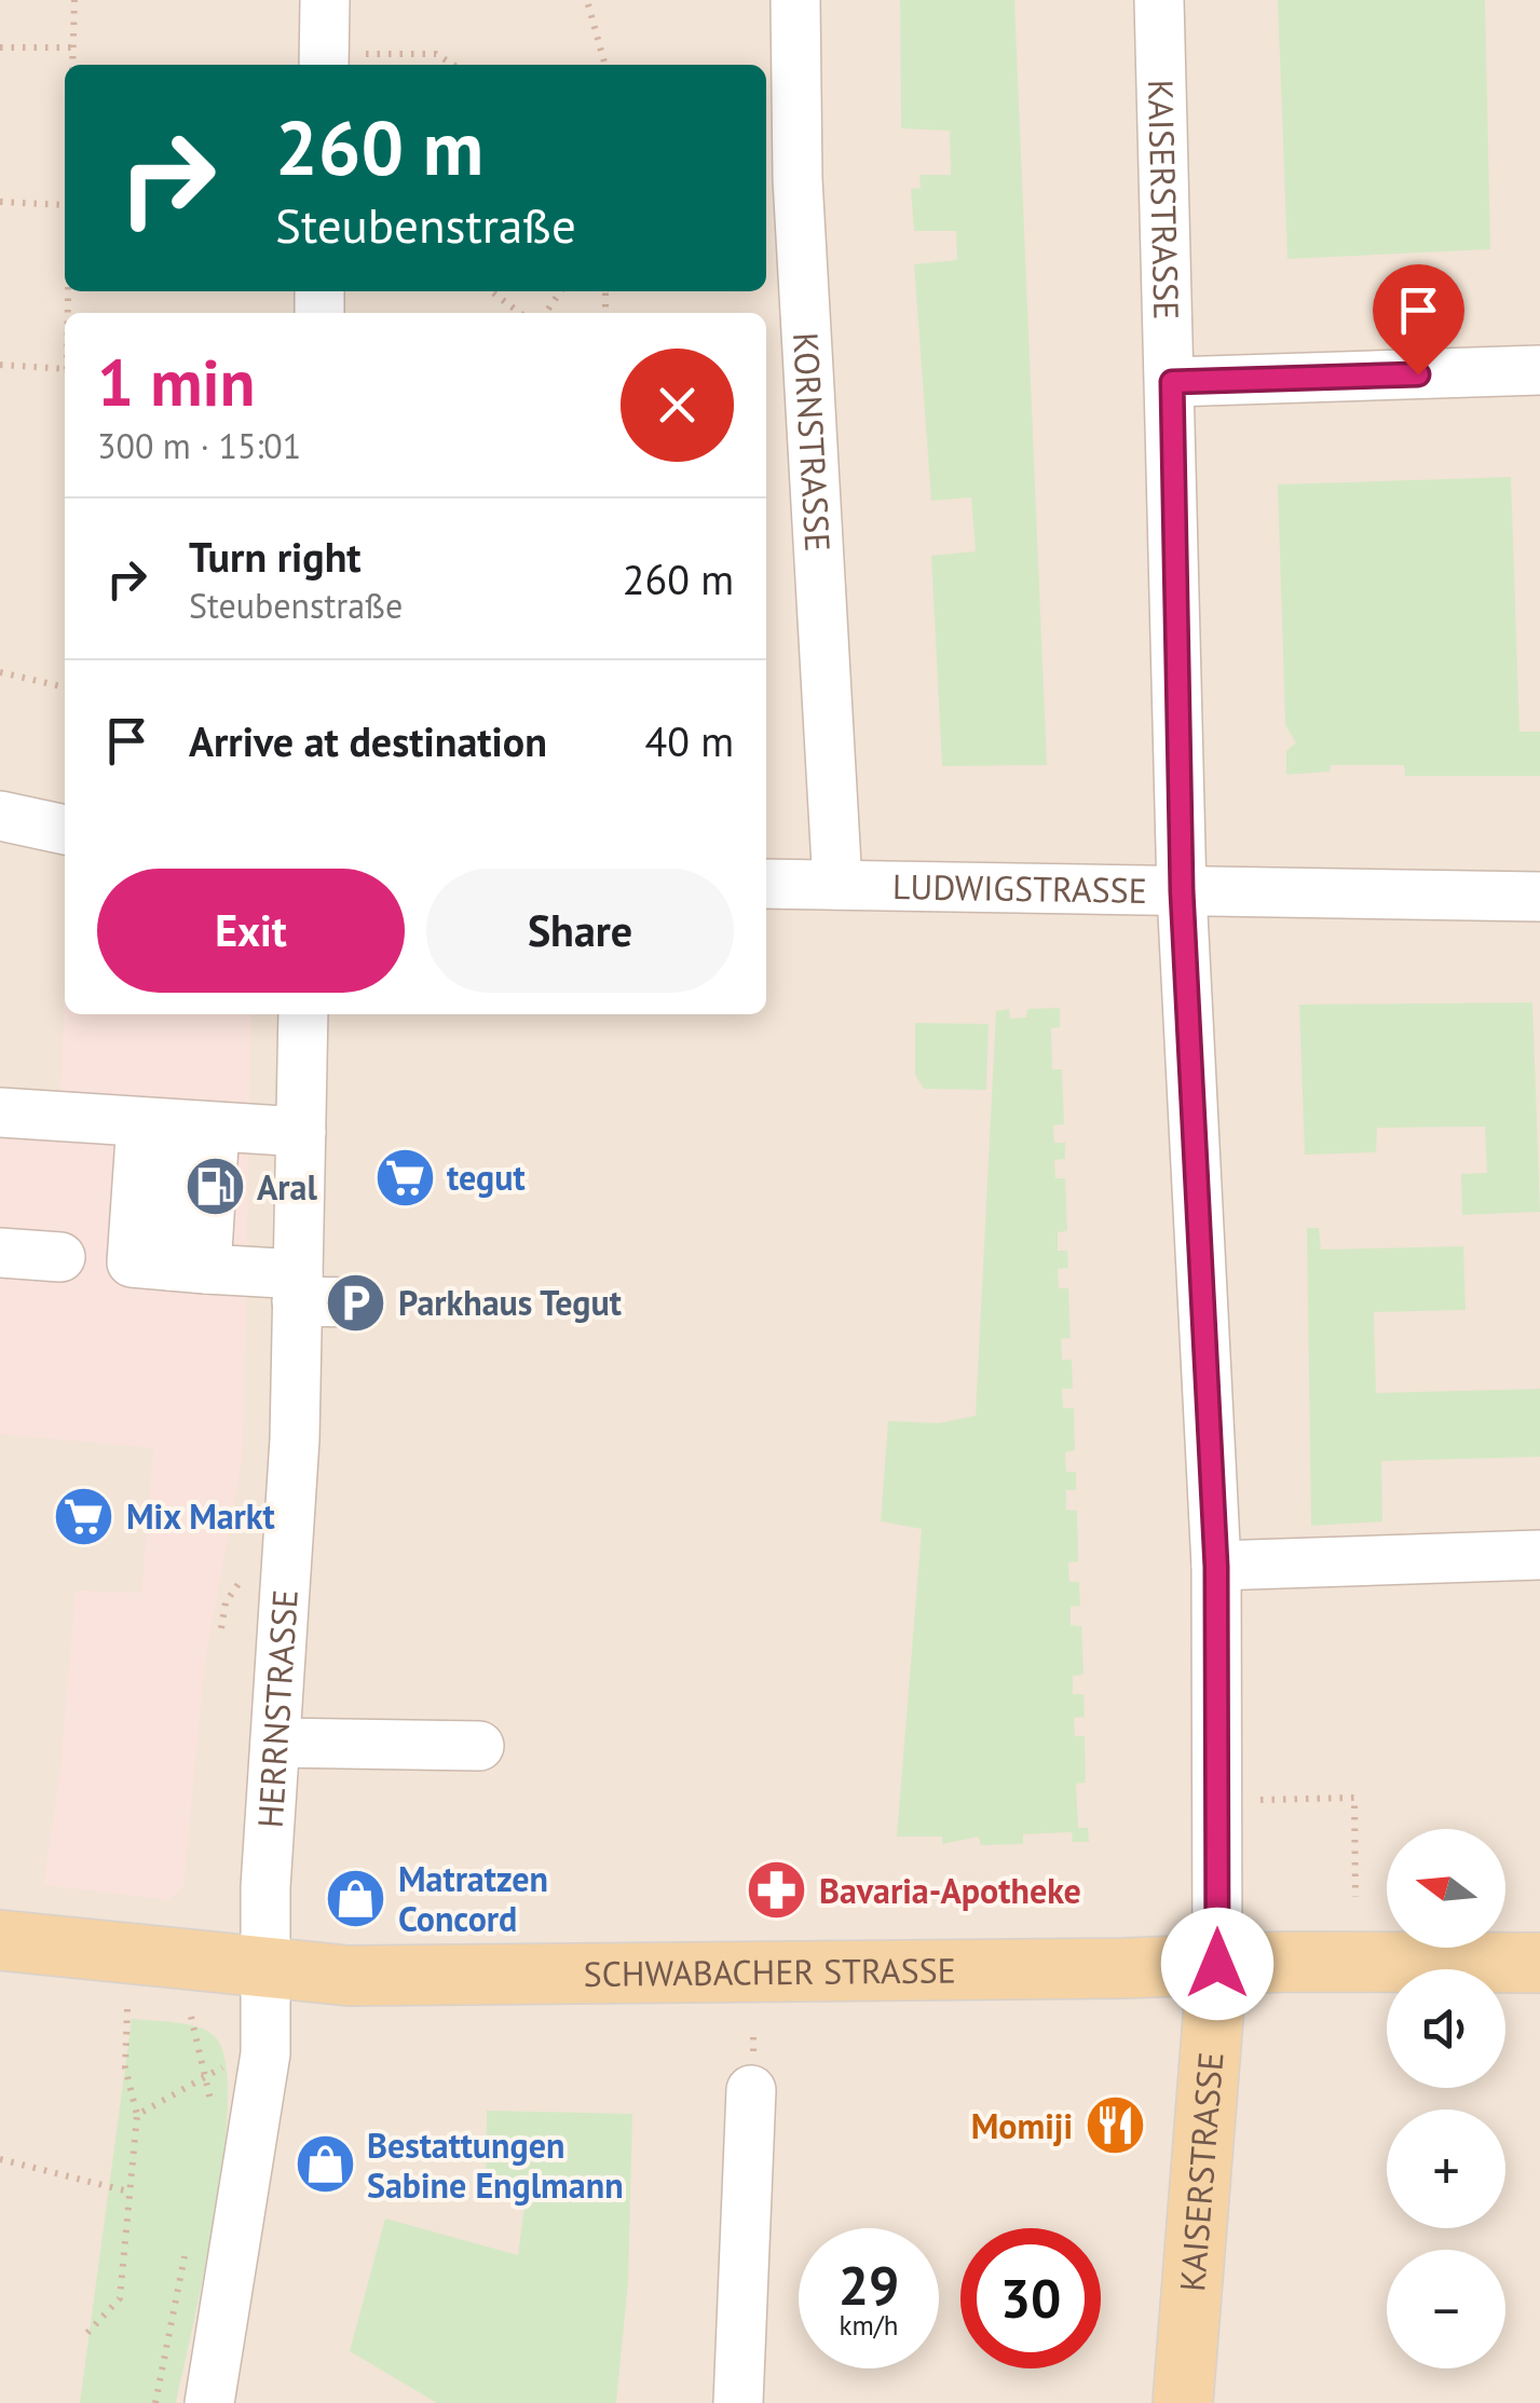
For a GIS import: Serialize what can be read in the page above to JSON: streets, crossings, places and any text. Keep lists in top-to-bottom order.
{
  "streets": {
    "main road": ["KAISERSTRASSE", "SCHWABACHER STRASSE"],
    "street": ["KORNSTRASSE", "LUDWIGSTRASSE", "HERRNSTRASSE"]
  },
  "crossings": [
    ["KAISERSTRASSE", "LUDWIGSTRASSE"],
    ["KAISERSTRASSE", "SCHWABACHER STRASSE"],
    ["KORNSTRASSE", "LUDWIGSTRASSE"],
    ["HERRNSTRASSE", "SCHWABACHER STRASSE"]
  ],
  "places": {
    "supermarket": ["tegut", "Mix Markt"],
    "fuel station": ["Aral"],
    "parking": ["Parkhaus Tegut"],
    "pharmacy": ["Bavaria-Apotheke"],
    "shop": ["Matratzen Concord", "Bestattungen Sabine Englmann"],
    "restaurant": ["Momiji"]
  },
  "north": "left",
  "page": {
    "turn": ["260 m", "Steubenstraße"],
    "heading": ["1 min", "300 m · 15:01"],
    "list": [
      {
        "name": "Turn right",
        "note": "Steubenstraße",
        "value": "260 m"
      },
      {
        "name": "Arrive at destination",
        "value": "40 m"
      }
    ],
    "buttons": ["Exit", "Share"],
    "map_buttons": ["+", "−"],
    "speed": "29 km/h",
    "limit": "30"
  }
}
